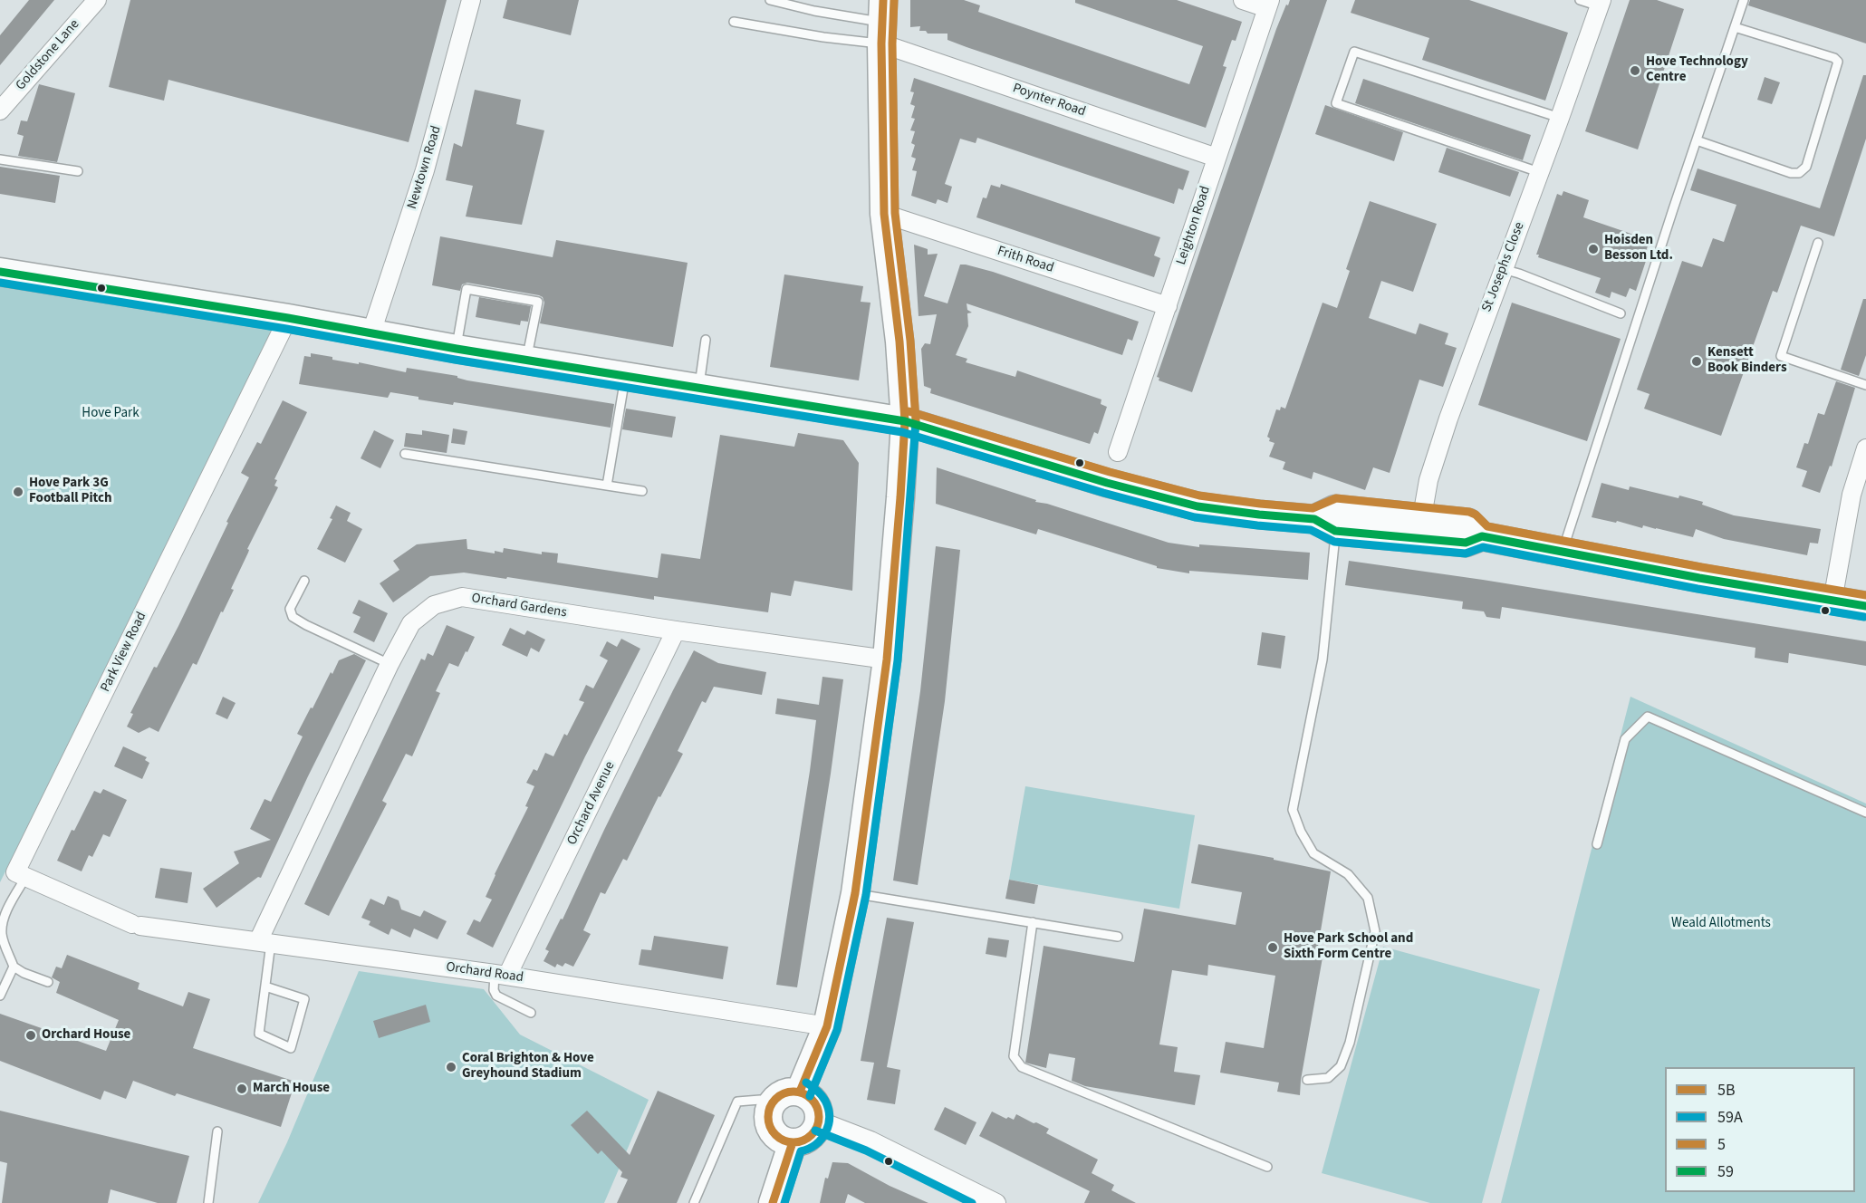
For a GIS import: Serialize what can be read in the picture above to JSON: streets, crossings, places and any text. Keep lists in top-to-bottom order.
{
  "streets": {
    "street": [
      "Goldstone Lane",
      "Poynter Road",
      "Newtown Road",
      "Leighton Road",
      "Frith Road",
      "St Josephs Close",
      "Orchard Gardens",
      "Park View Road",
      "Orchard Avenue",
      "Orchard Road"
    ]
  },
  "crossings": [
    ["Poynter Road", "Leighton Road"],
    ["Leighton Road", "Frith Road"],
    ["Orchard Gardens", "Orchard Avenue"],
    ["Orchard Gardens", "Orchard Road"],
    ["Park View Road", "Orchard Road"],
    ["Orchard Avenue", "Orchard Road"]
  ],
  "parks": ["Hove Park", "Weald Allotments"],
  "places": [
    "Hove Technology Centre",
    "Hoisden Besson Ltd.",
    "Kensett Book Binders",
    "Hove Park 3G Football Pitch",
    "Hove Park School and Sixth Form Centre",
    "Orchard House",
    "Coral Brighton & Hove Greyhound Stadium",
    "March House"
  ],
  "lines": [
    "transit line 5B",
    "transit line 5",
    "transit line 59",
    "transit line 59A"
  ],
  "legend": [
    "5B",
    "59A",
    "5",
    "59"
  ]
}
